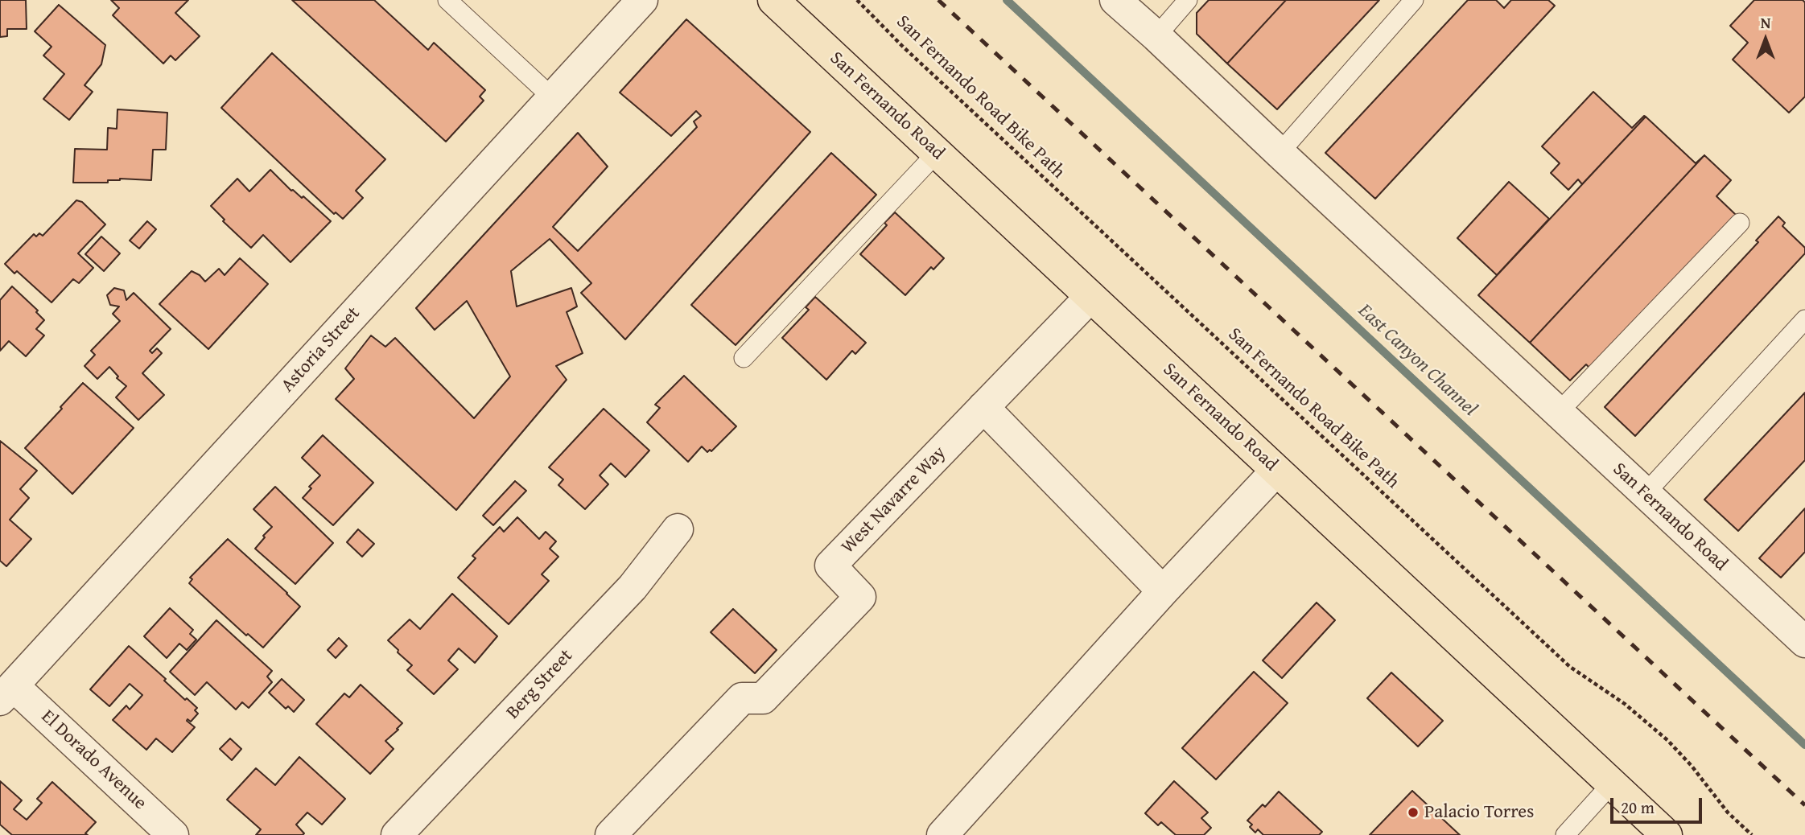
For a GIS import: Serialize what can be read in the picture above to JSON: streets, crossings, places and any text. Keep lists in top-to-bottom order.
{
  "streets": {
    "main road": ["San Fernando Road"],
    "street": [
      "Astoria Street",
      "West Navarre Way",
      "Berg Street",
      "El Dorado Avenue"
    ],
    "path": ["San Fernando Road Bike Path"]
  },
  "crossings": [
    ["San Fernando Road", "West Navarre Way"],
    ["Astoria Street", "El Dorado Avenue"]
  ],
  "water": ["East Canyon Channel"],
  "places": ["Palacio Torres"],
  "scale_bar": "20 m",
  "north": "top"
}
